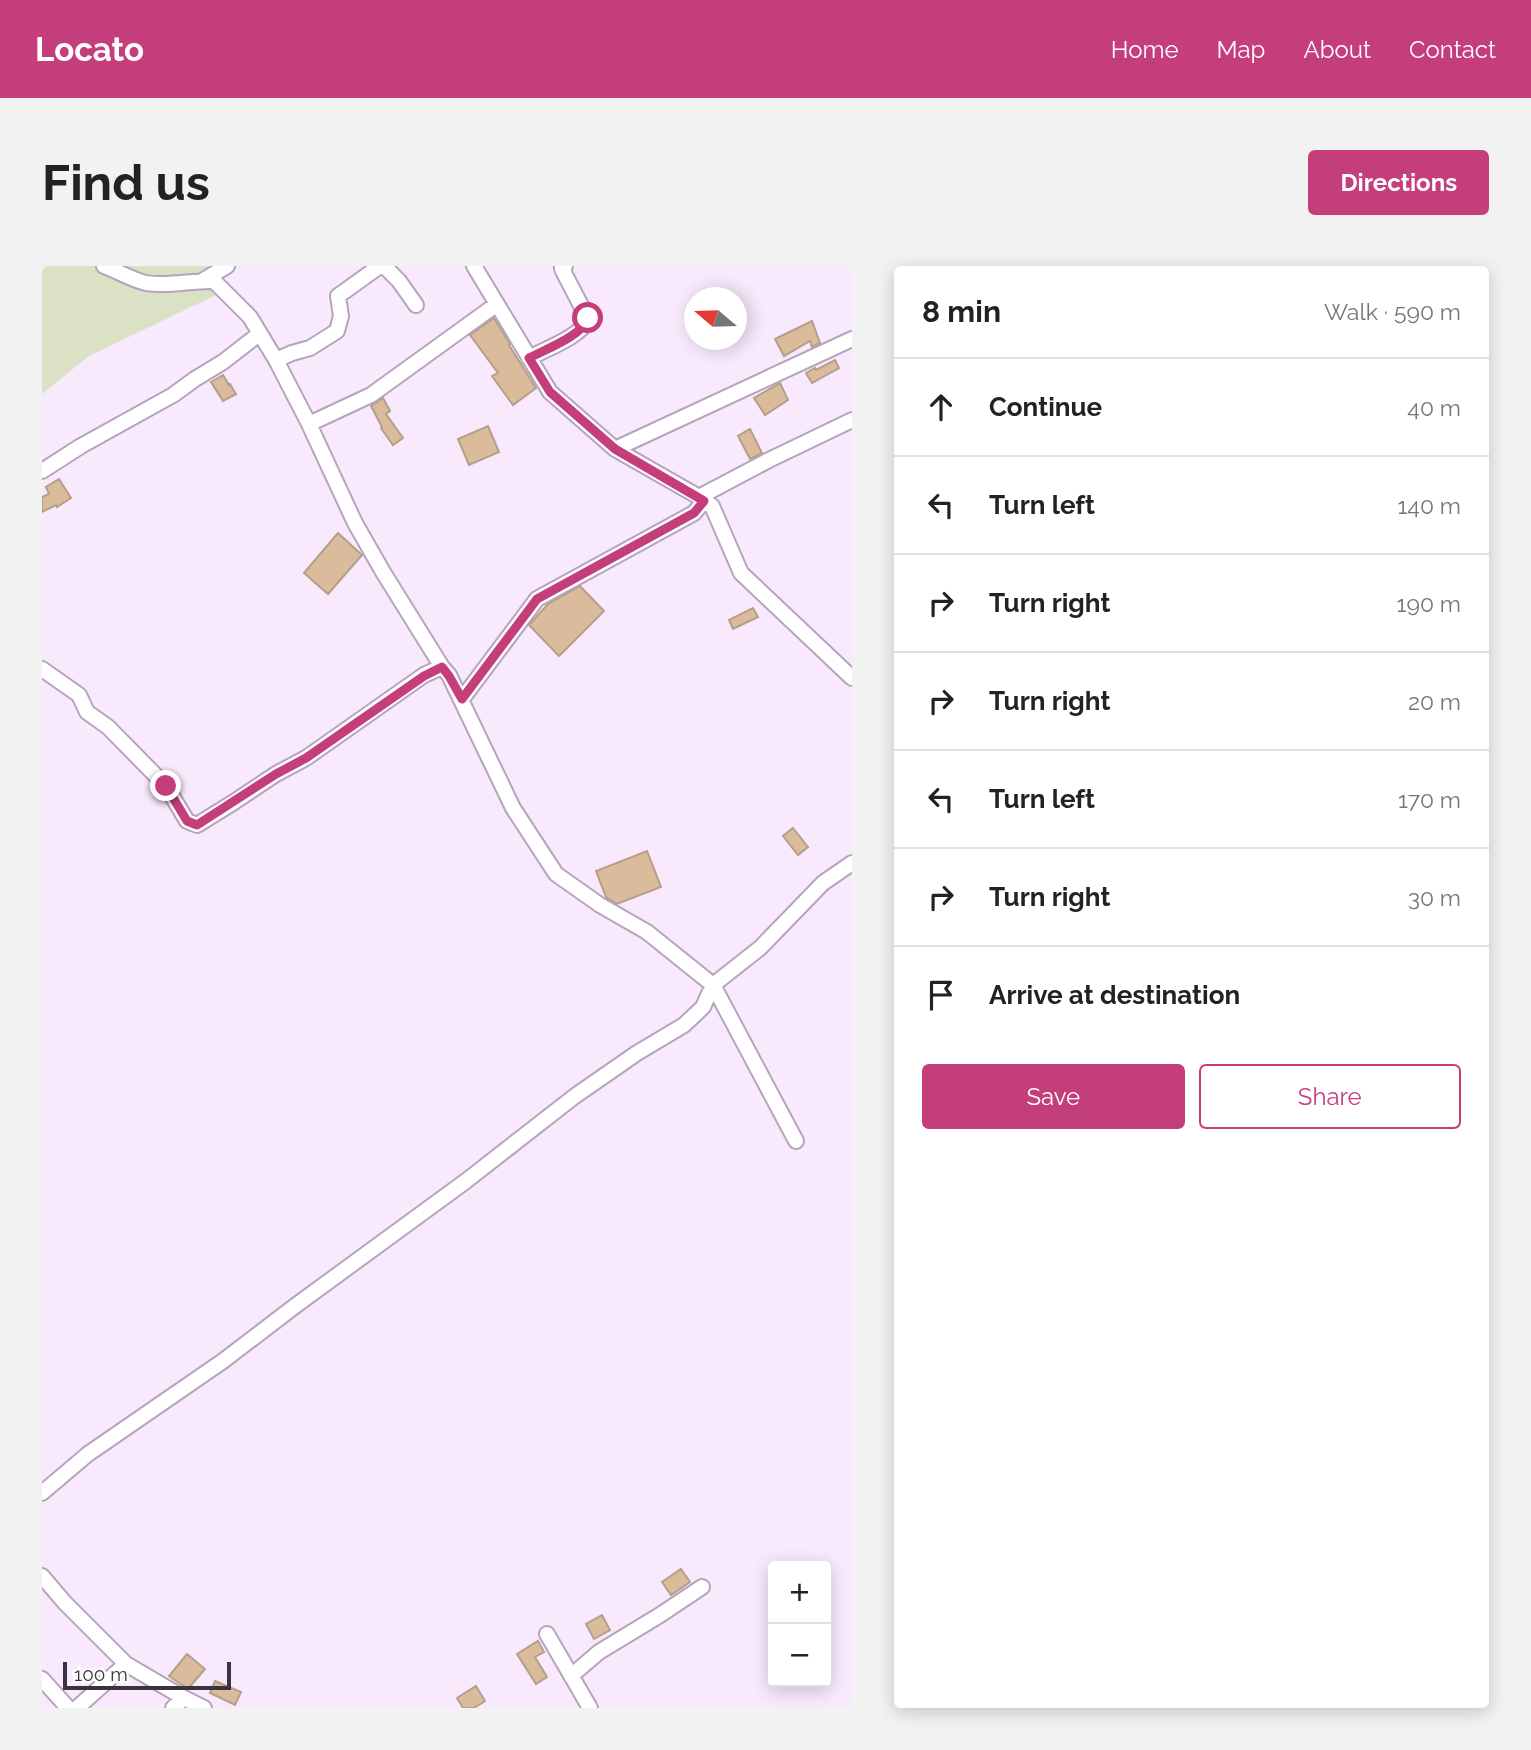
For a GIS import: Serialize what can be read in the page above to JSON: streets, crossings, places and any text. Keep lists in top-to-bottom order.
{
  "scale_bar": "100 m",
  "north": "left",
  "page": {
    "header": "Locato",
    "nav": [
      "Home",
      "Map",
      "About",
      "Contact"
    ],
    "buttons": [
      "Directions",
      ["Save", "Share"]
    ],
    "title": "Find us",
    "heading": ["8 min", "Walk · 590 m"],
    "list": [
      ["Continue", "40 m"],
      ["Turn left", "140 m"],
      ["Turn right", "190 m"],
      ["Turn right", "20 m"],
      ["Turn left", "170 m"],
      ["Turn right", "30 m"],
      "Arrive at destination"
    ],
    "map_buttons": ["+", "−"],
    "scale": "100 m"
  }
}
